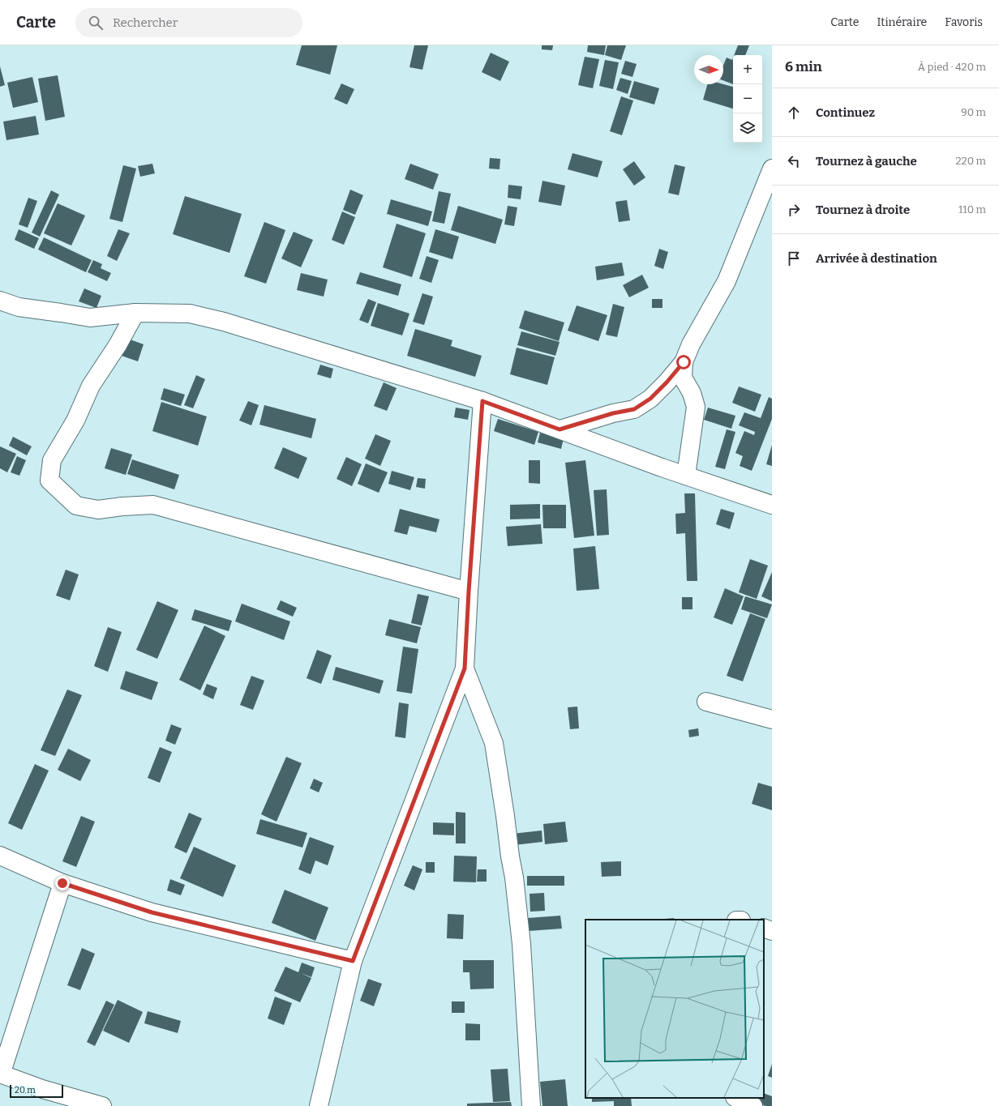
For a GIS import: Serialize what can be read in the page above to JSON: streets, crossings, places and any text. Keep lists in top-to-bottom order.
{
  "scale_bar": "20 m",
  "north": "right",
  "page": {
    "header": "Carte",
    "search": "Rechercher",
    "nav": ["Carte", "Itinéraire", "Favoris"],
    "heading": ["6 min", "À pied · 420 m"],
    "map_buttons": ["+", "−"],
    "list": [
      ["Continuez", "90 m"],
      ["Tournez à gauche", "220 m"],
      ["Tournez à droite", "110 m"],
      "Arrivée à destination"
    ],
    "scale": "20 m"
  }
}
